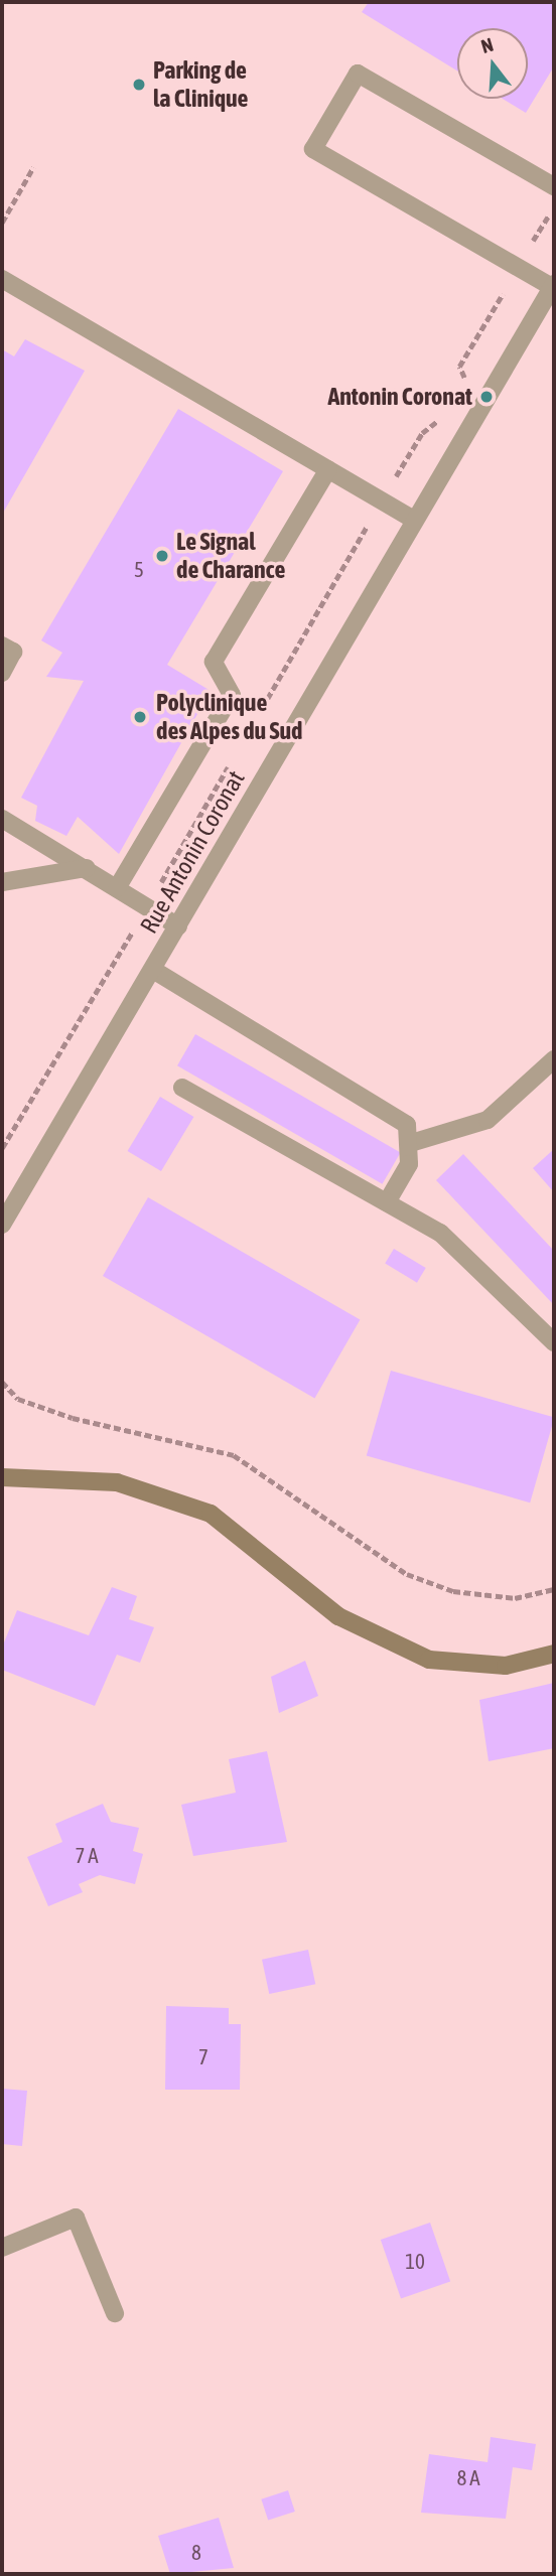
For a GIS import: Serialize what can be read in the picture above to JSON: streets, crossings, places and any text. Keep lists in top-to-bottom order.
{
  "streets": {
    "street": ["Rue Antonin Coronat"]
  },
  "places": [
    "Parking de la Clinique",
    "Antonin Coronat",
    "Le Signal de Charance",
    "Polyclinique des Alpes du Sud"
  ],
  "house_numbers": [
    "5",
    "7 A",
    "7",
    "10",
    "8 A",
    "8"
  ],
  "north": "top"
}
